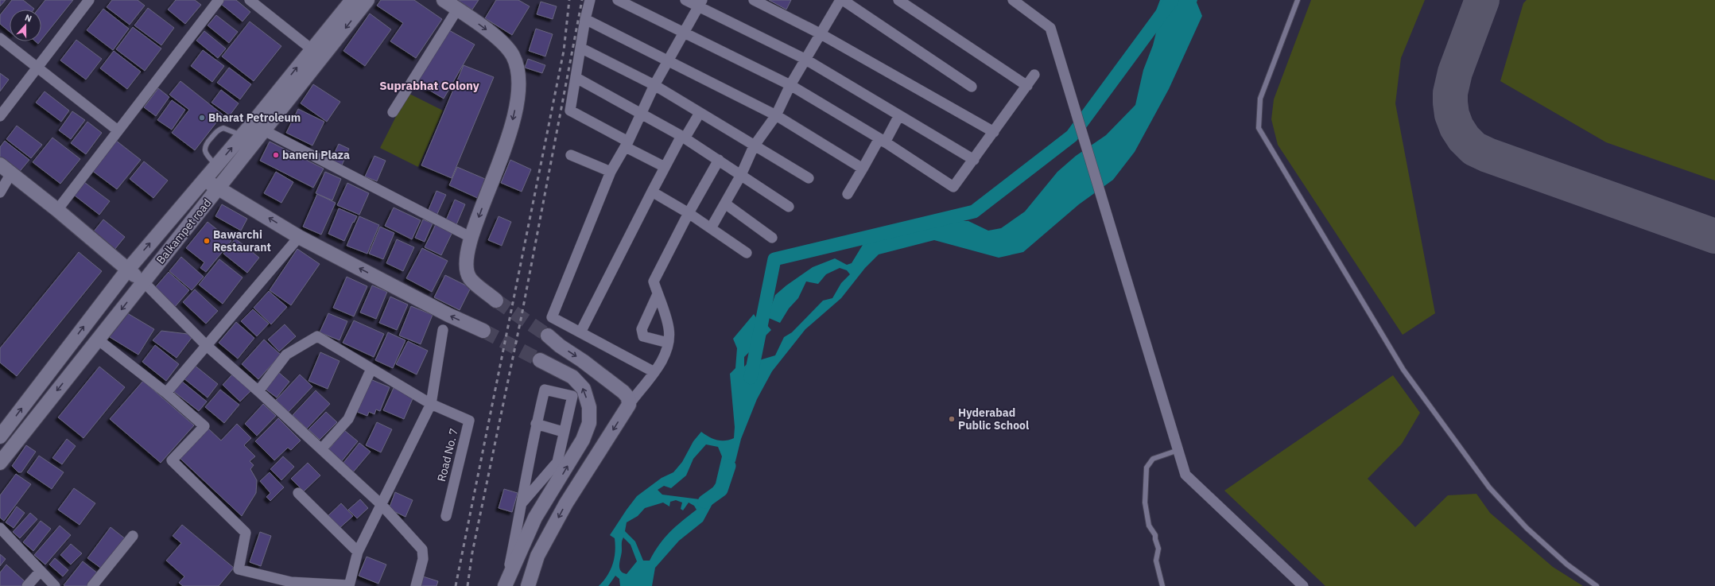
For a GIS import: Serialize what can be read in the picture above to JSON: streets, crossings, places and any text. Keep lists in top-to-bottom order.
{
  "streets": {
    "street": ["Balkampet road", "Road No. 7"]
  },
  "districts": ["Suprabhat Colony"],
  "places": [
    "Bharat Petroleum",
    "baneni Plaza",
    "Bawarchi Restaurant",
    "Hyderabad Public School"
  ],
  "north": "top"
}
